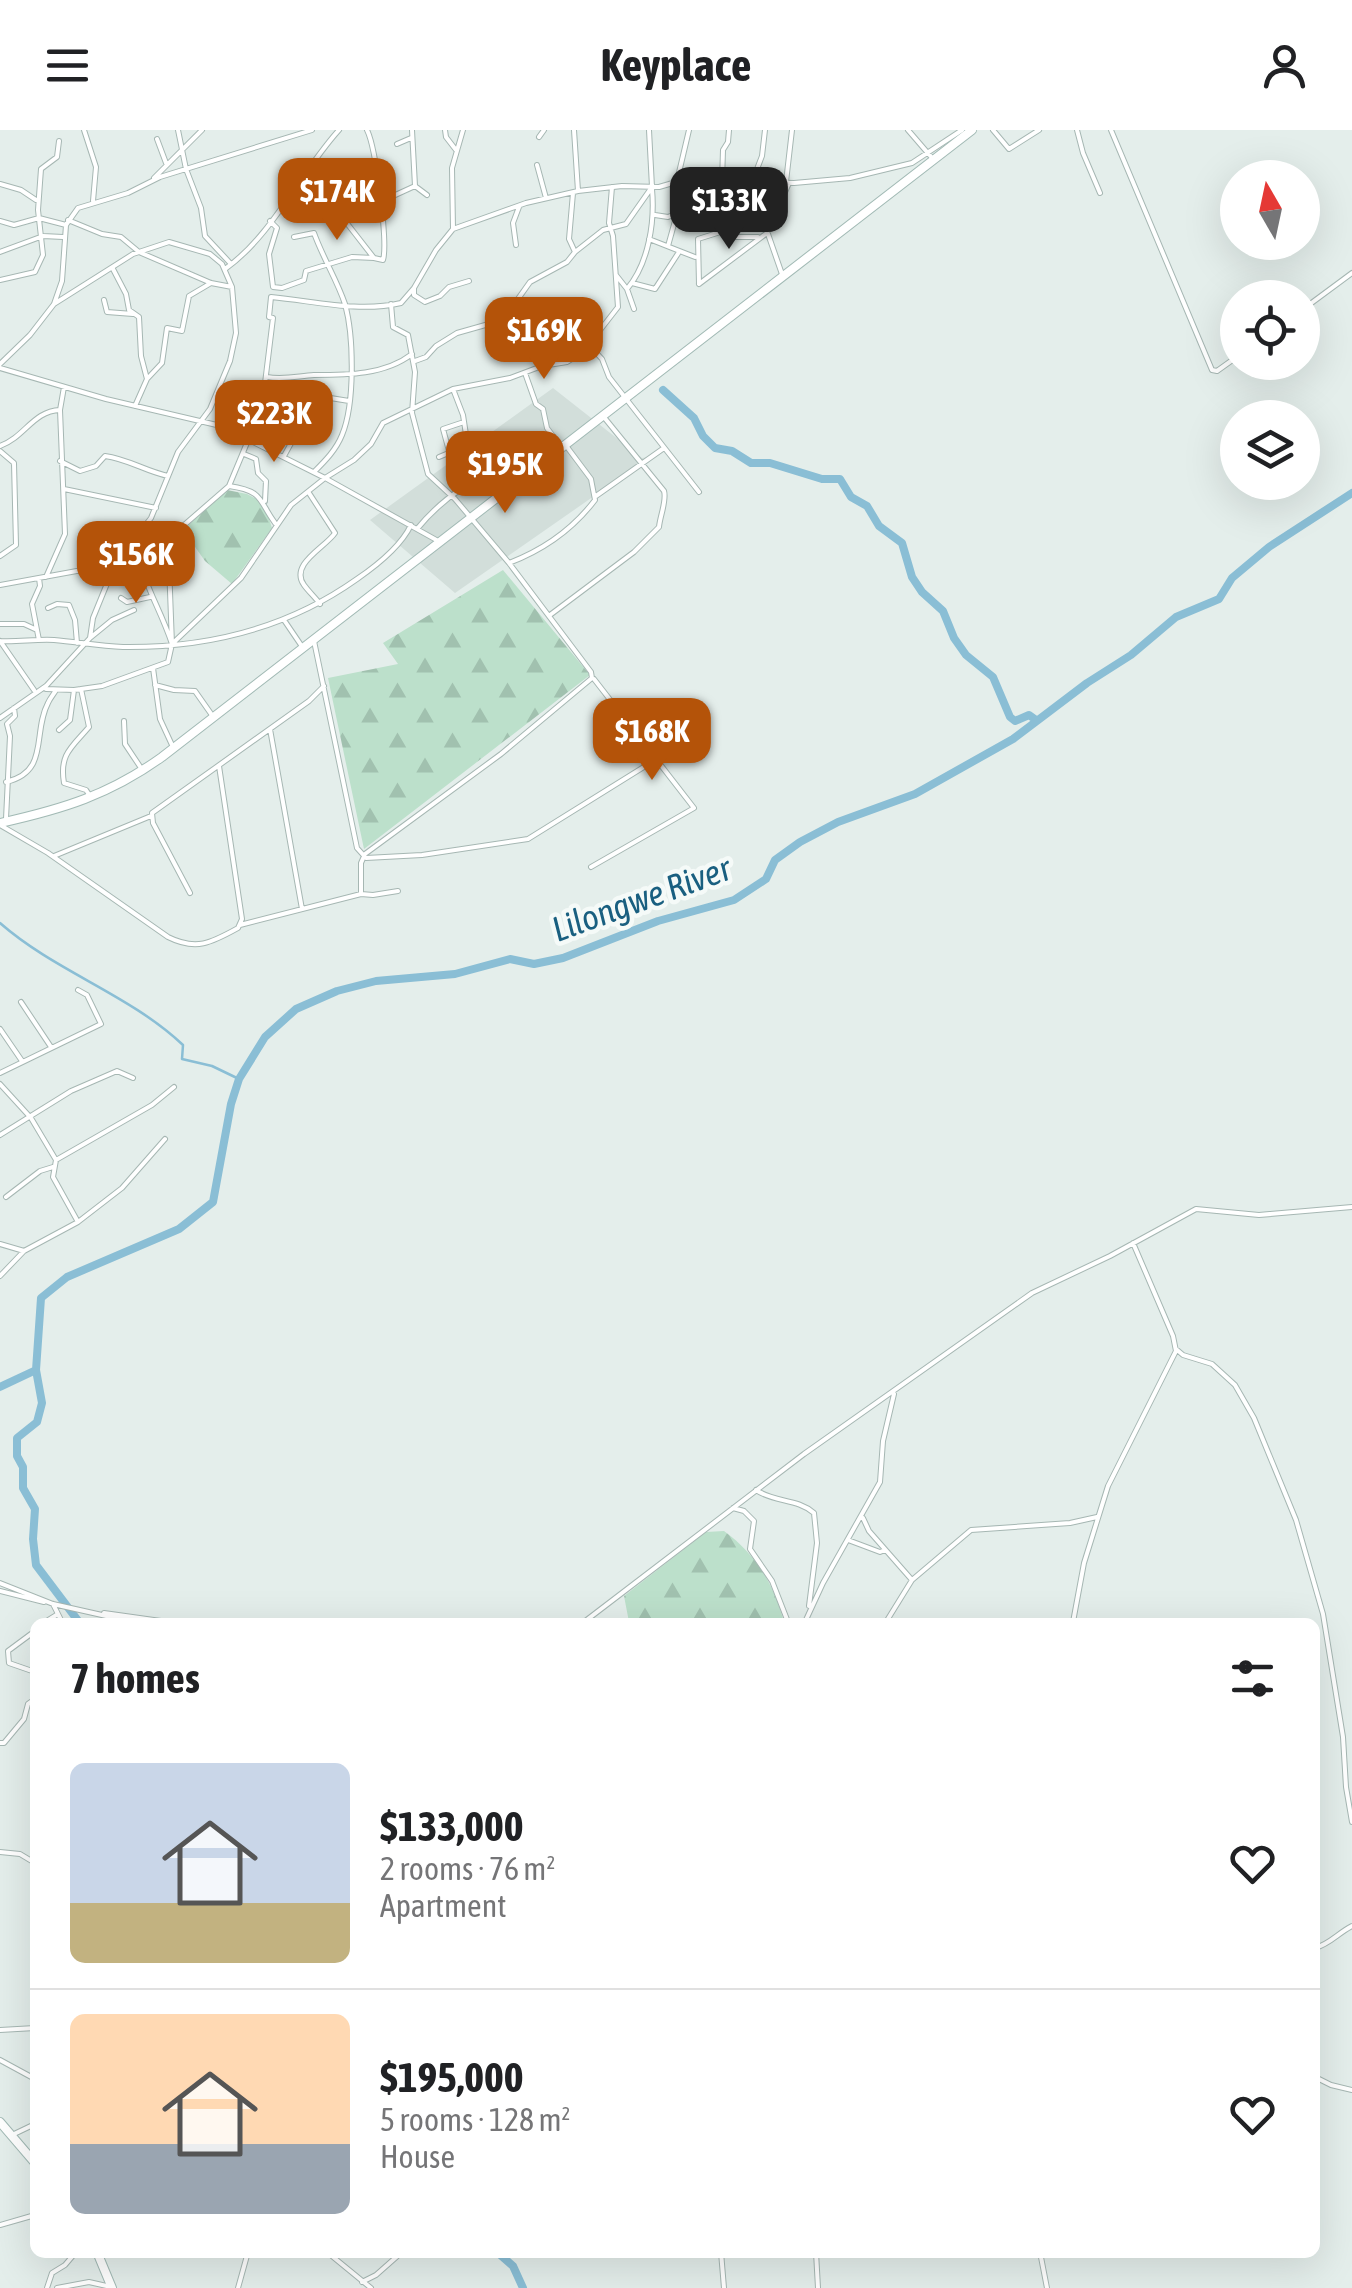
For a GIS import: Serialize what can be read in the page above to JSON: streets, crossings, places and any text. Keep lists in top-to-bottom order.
{
  "water": ["Lilongwe River"],
  "north": "top",
  "page": {
    "header": "Keyplace",
    "price": [
      "$174K",
      "$133K",
      "$169K",
      "$223K",
      "$195K",
      "$156K",
      "$168K"
    ],
    "heading": "7 homes",
    "list": [
      {
        "name": "$133,000",
        "note": "2 rooms · 76 m² · Apartment"
      },
      {
        "name": "$195,000",
        "note": "5 rooms · 128 m² · House"
      }
    ]
  }
}
